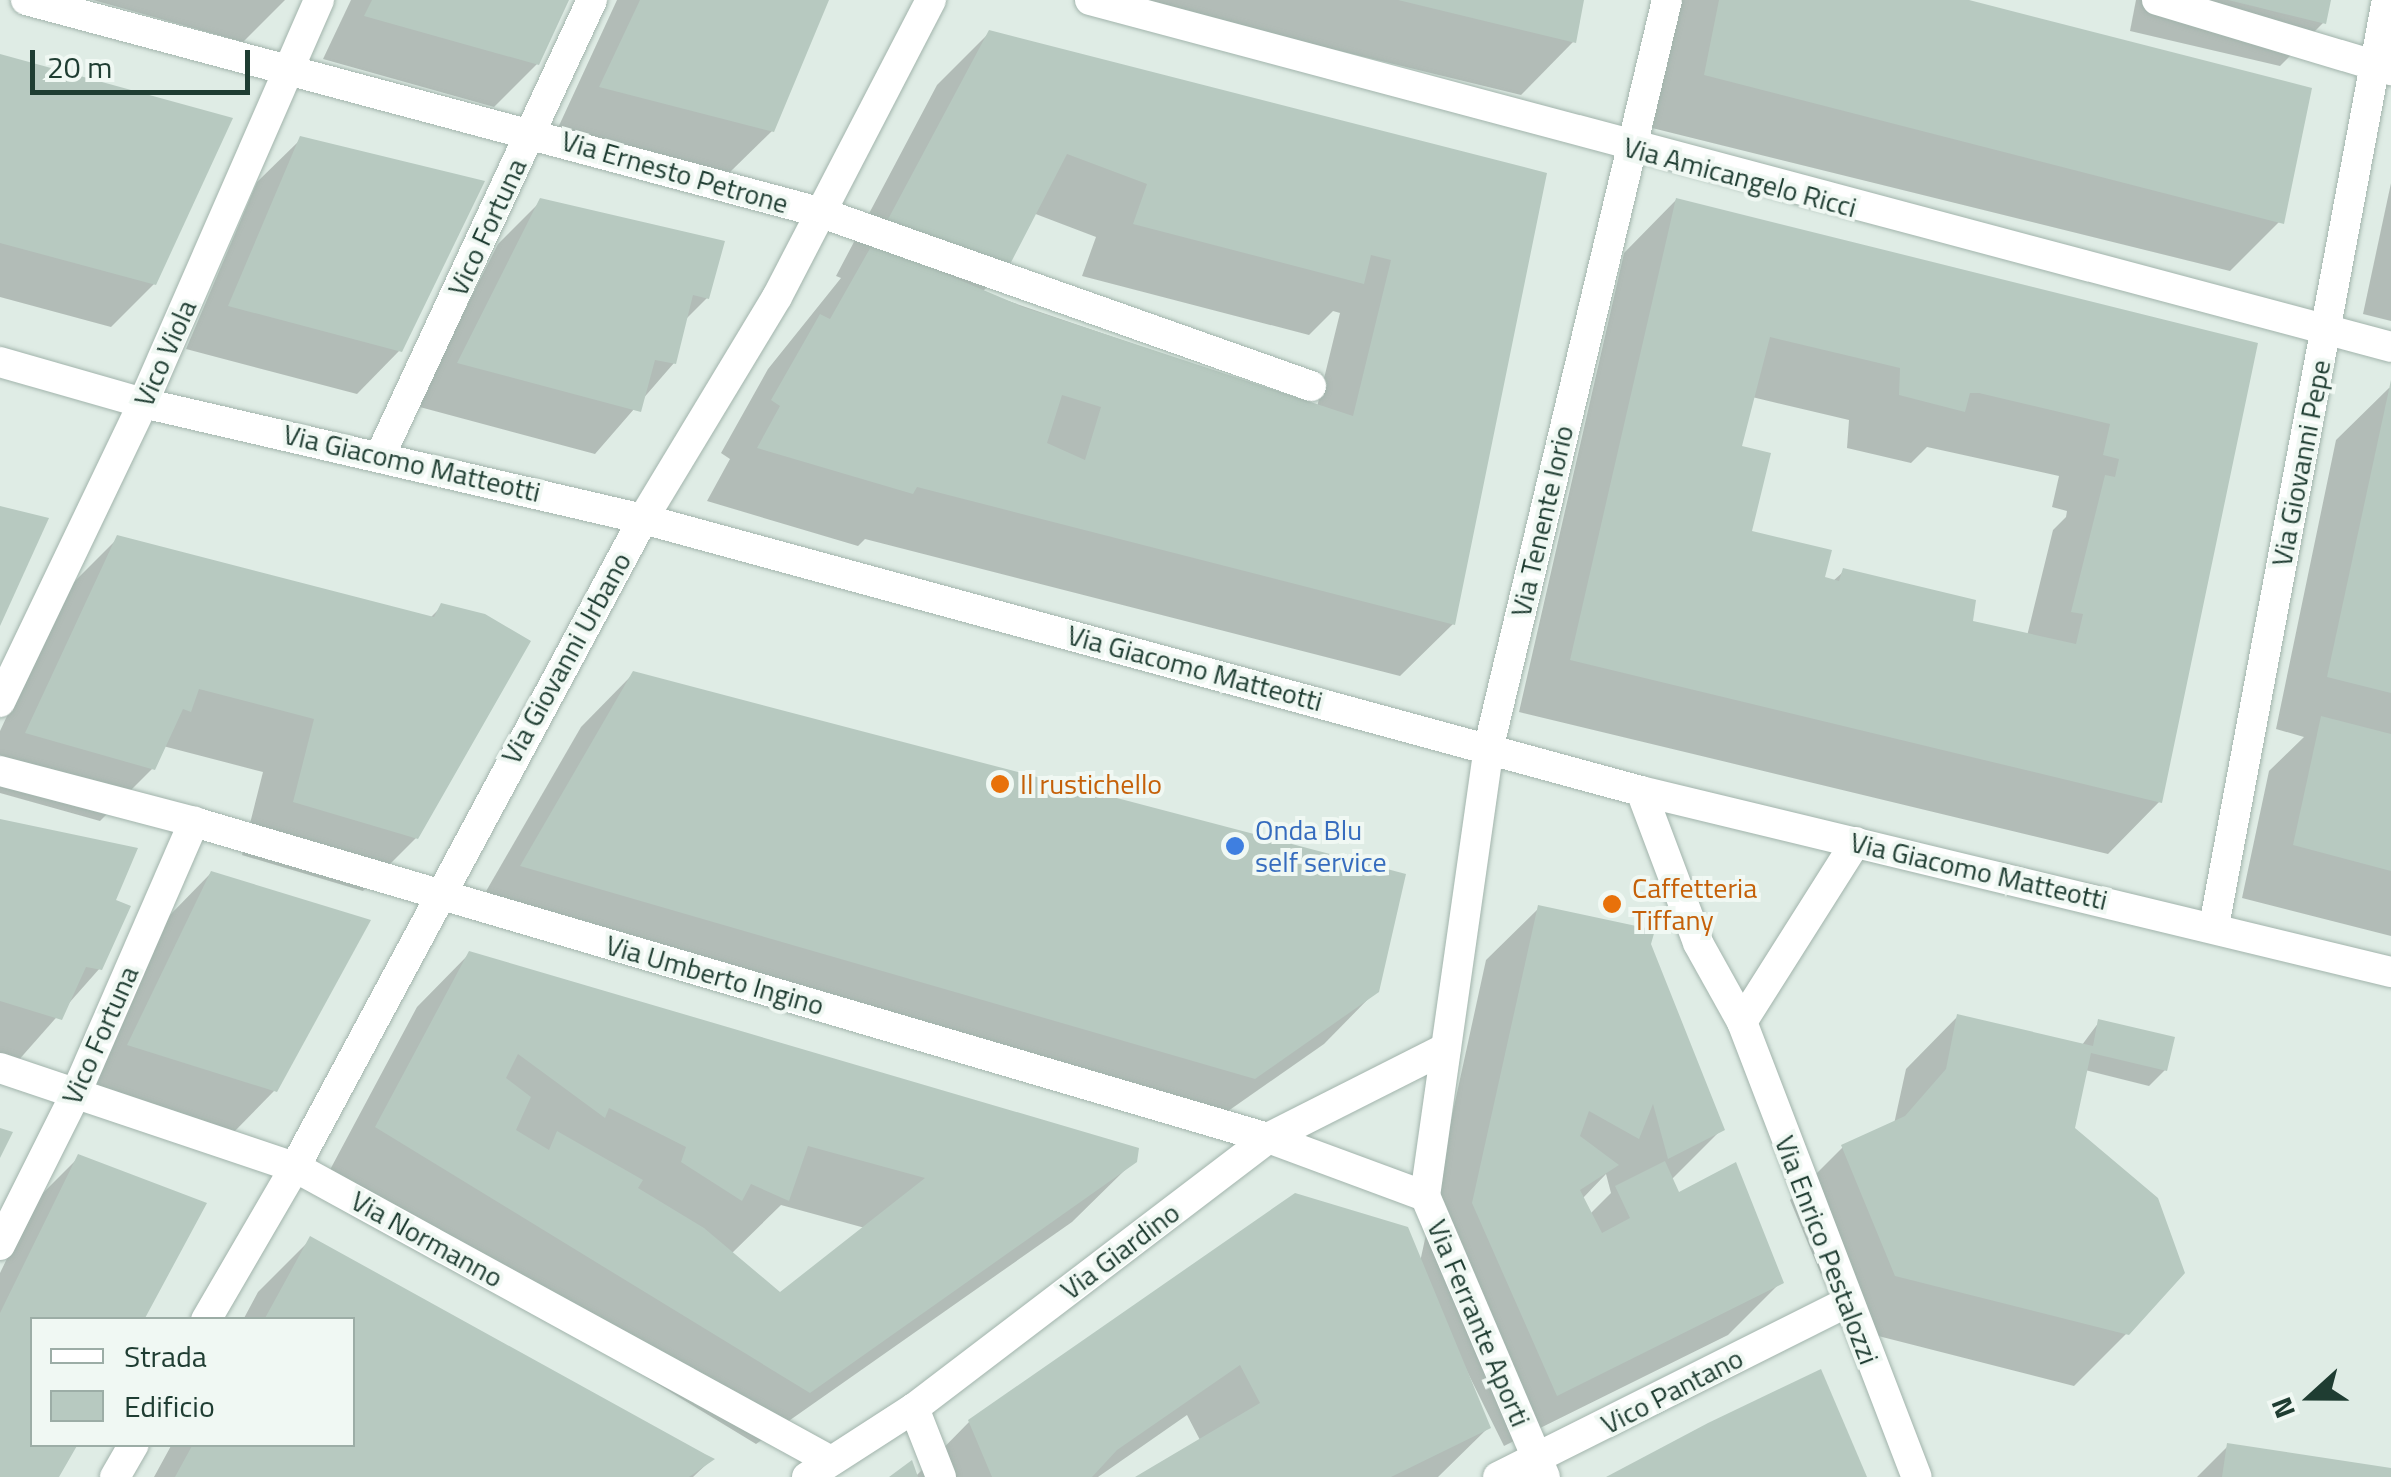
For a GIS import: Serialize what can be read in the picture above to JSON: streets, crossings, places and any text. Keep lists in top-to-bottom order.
{
  "streets": {
    "street": [
      "Via Ernesto Petrone",
      "Via Amicangelo Ricci",
      "Vico Fortuna",
      "Vico Viola",
      "Via Giacomo Matteotti",
      "Via Giovanni Pepe",
      "Via Tenente Iorio",
      "Via Giovanni Urbano",
      "Via Umberto Ingino",
      "Via Normanno",
      "Via Enrico Pestalozzi",
      "Via Giardino",
      "Via Ferrante Aporti",
      "Vico Pantano"
    ]
  },
  "crossings": [
    ["Via Ernesto Petrone", "Vico Fortuna"],
    ["Via Ernesto Petrone", "Vico Viola"],
    ["Via Ernesto Petrone", "Via Giovanni Urbano"],
    ["Via Amicangelo Ricci", "Via Giovanni Pepe"],
    ["Via Amicangelo Ricci", "Via Tenente Iorio"],
    ["Vico Fortuna", "Via Giacomo Matteotti"],
    ["Vico Fortuna", "Via Umberto Ingino"],
    ["Vico Fortuna", "Via Normanno"],
    ["Vico Viola", "Via Giacomo Matteotti"],
    ["Via Giacomo Matteotti", "Via Giovanni Pepe"],
    ["Via Giacomo Matteotti", "Via Tenente Iorio"],
    ["Via Giacomo Matteotti", "Via Giovanni Urbano"],
    ["Via Giacomo Matteotti", "Via Enrico Pestalozzi"],
    ["Via Tenente Iorio", "Via Giardino"],
    ["Via Tenente Iorio", "Via Ferrante Aporti"],
    ["Via Giovanni Urbano", "Via Umberto Ingino"],
    ["Via Giovanni Urbano", "Via Normanno"],
    ["Via Umberto Ingino", "Via Giardino"],
    ["Via Umberto Ingino", "Via Ferrante Aporti"],
    ["Via Normanno", "Via Giardino"],
    ["Via Enrico Pestalozzi", "Vico Pantano"],
    ["Via Giardino", "Via Ferrante Aporti"],
    ["Via Ferrante Aporti", "Vico Pantano"]
  ],
  "places": ["Il rustichello", "Onda Blu self service", "Caffetteria Tiffany"],
  "legend": ["Strada", "Edificio"],
  "scale_bar": "20 m",
  "north": "left"
}
